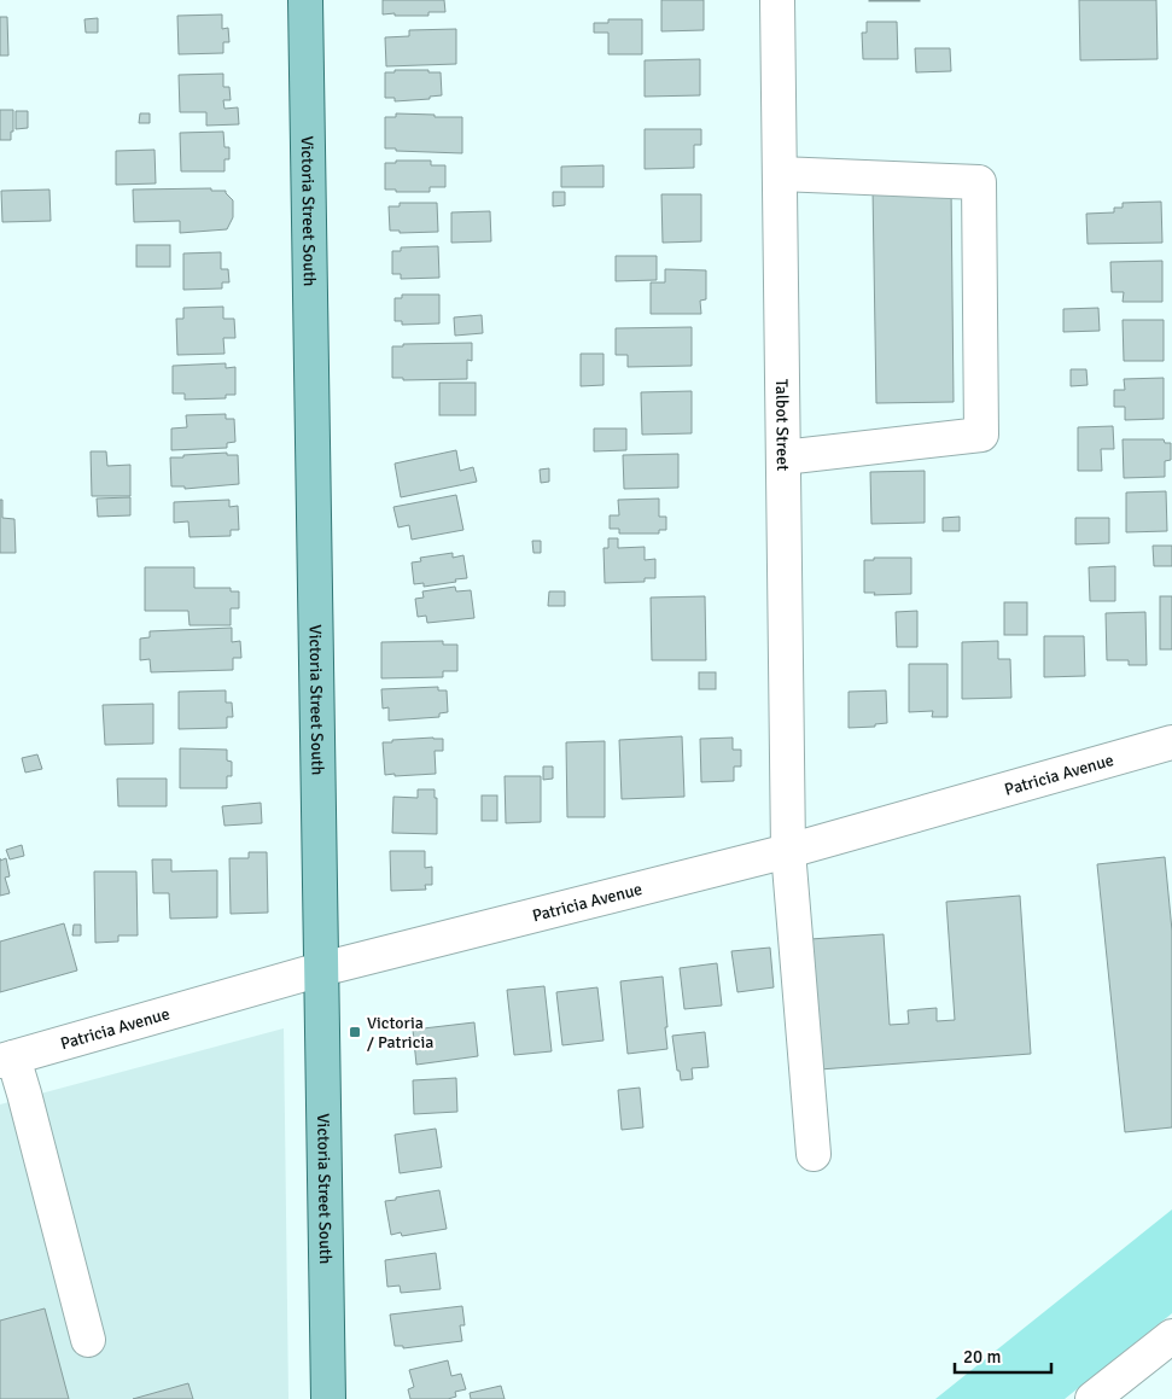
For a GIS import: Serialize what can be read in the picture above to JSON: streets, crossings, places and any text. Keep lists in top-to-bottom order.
{
  "streets": {
    "main road": ["Victoria Street South"],
    "street": ["Talbot Street", "Patricia Avenue"]
  },
  "crossings": [
    ["Victoria Street South", "Patricia Avenue"],
    ["Talbot Street", "Patricia Avenue"]
  ],
  "places": {
    "transit": ["Victoria / Patricia"]
  },
  "scale_bar": "20 m"
}
